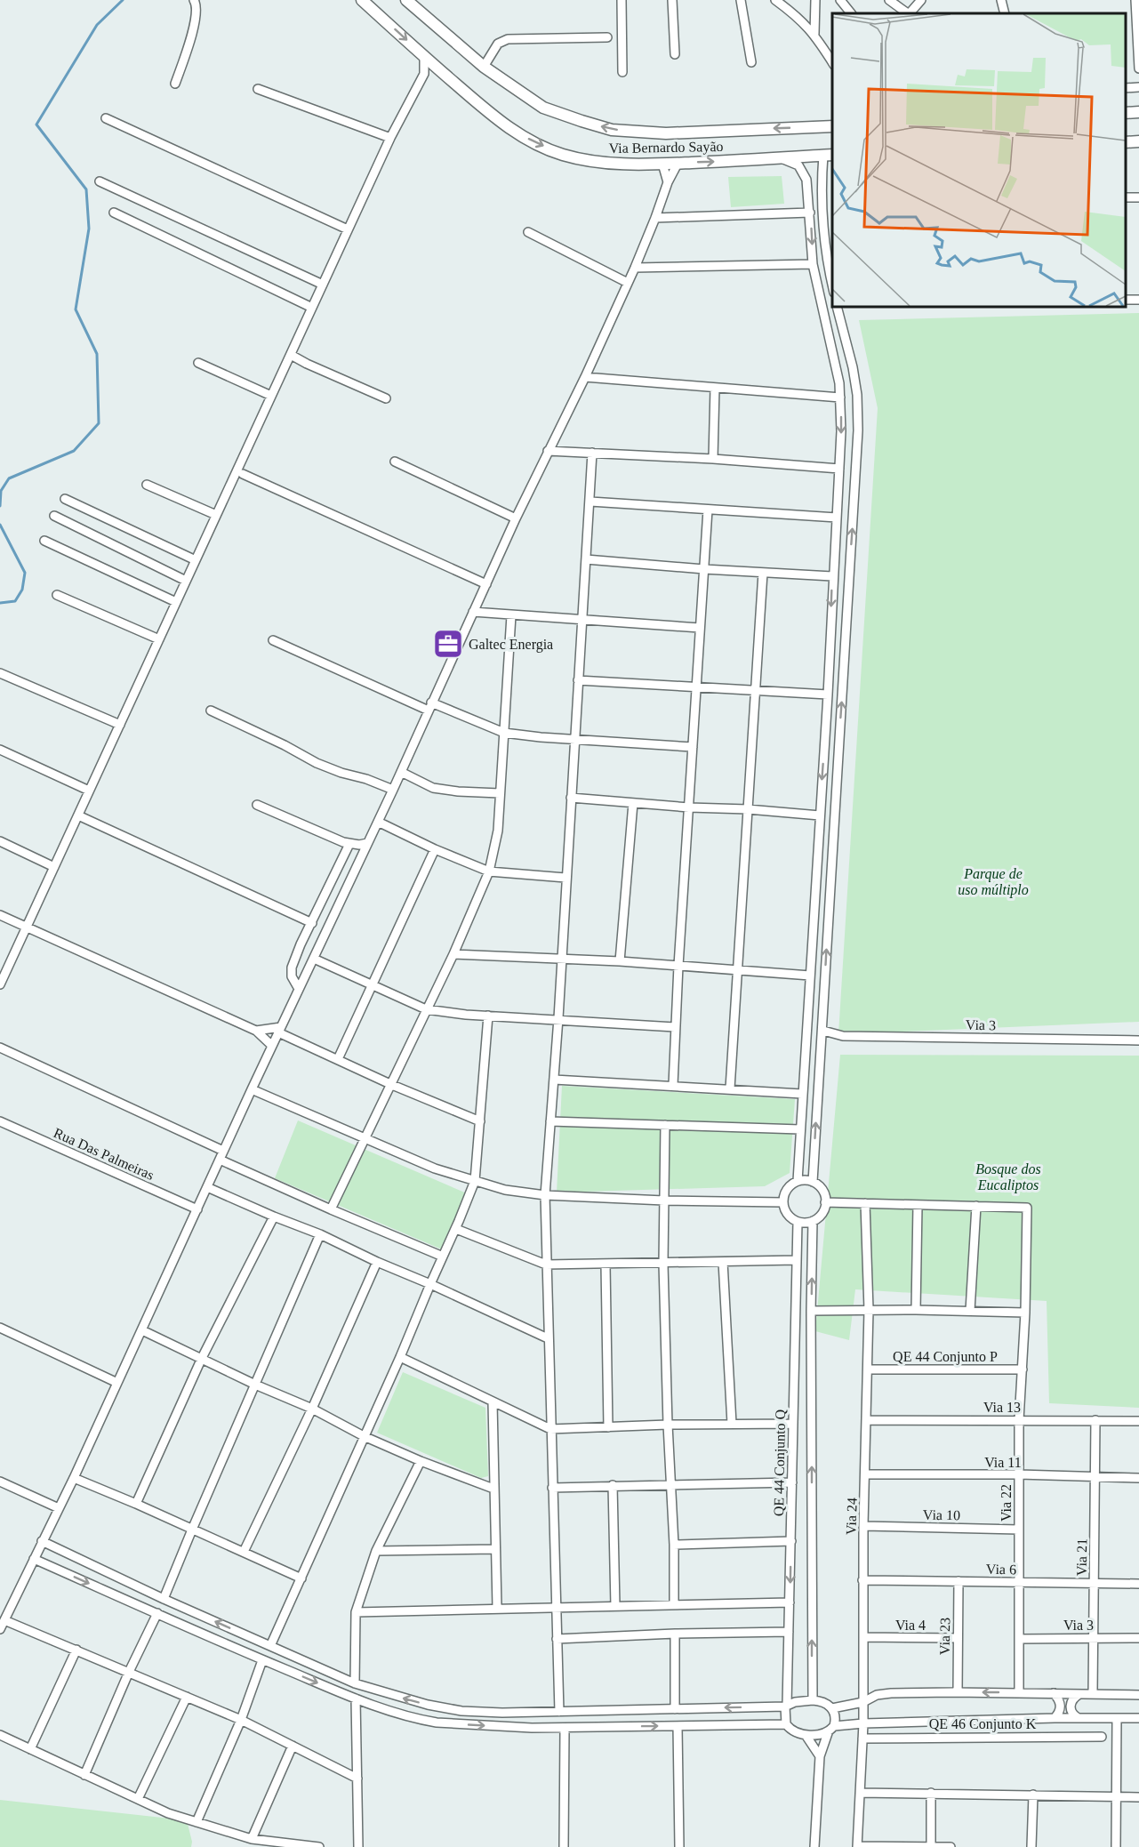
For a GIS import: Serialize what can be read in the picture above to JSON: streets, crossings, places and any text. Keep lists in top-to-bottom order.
{
  "streets": {
    "main road": ["Via Bernardo Sayão"],
    "street": [
      "Via 3",
      "Rua Das Palmeiras",
      "QE 44 Conjunto P",
      "Via 13",
      "Via 11",
      "QE 44 Conjunto Q",
      "Via 22",
      "Via 10",
      "Via 24",
      "Via 21",
      "Via 6",
      "Via 4",
      "Via 23",
      "QE 46 Conjunto K"
    ]
  },
  "crossings": [
    ["Via 3", "Via 22"],
    ["Via 3", "Via 21"],
    ["QE 44 Conjunto P", "Via 22"],
    ["QE 44 Conjunto P", "Via 24"],
    ["Via 13", "Via 22"],
    ["Via 13", "Via 24"],
    ["Via 13", "Via 21"],
    ["Via 11", "Via 22"],
    ["Via 11", "Via 24"],
    ["Via 11", "Via 21"],
    ["Via 22", "Via 10"],
    ["Via 22", "Via 6"],
    ["Via 10", "Via 24"],
    ["Via 24", "Via 6"],
    ["Via 24", "Via 4"],
    ["Via 21", "Via 6"],
    ["Via 6", "Via 23"],
    ["Via 4", "Via 23"]
  ],
  "parks": ["Parque de uso múltiplo", "Bosque dos Eucaliptos"],
  "places": {
    "office": ["Galtec Energia"]
  }
}
